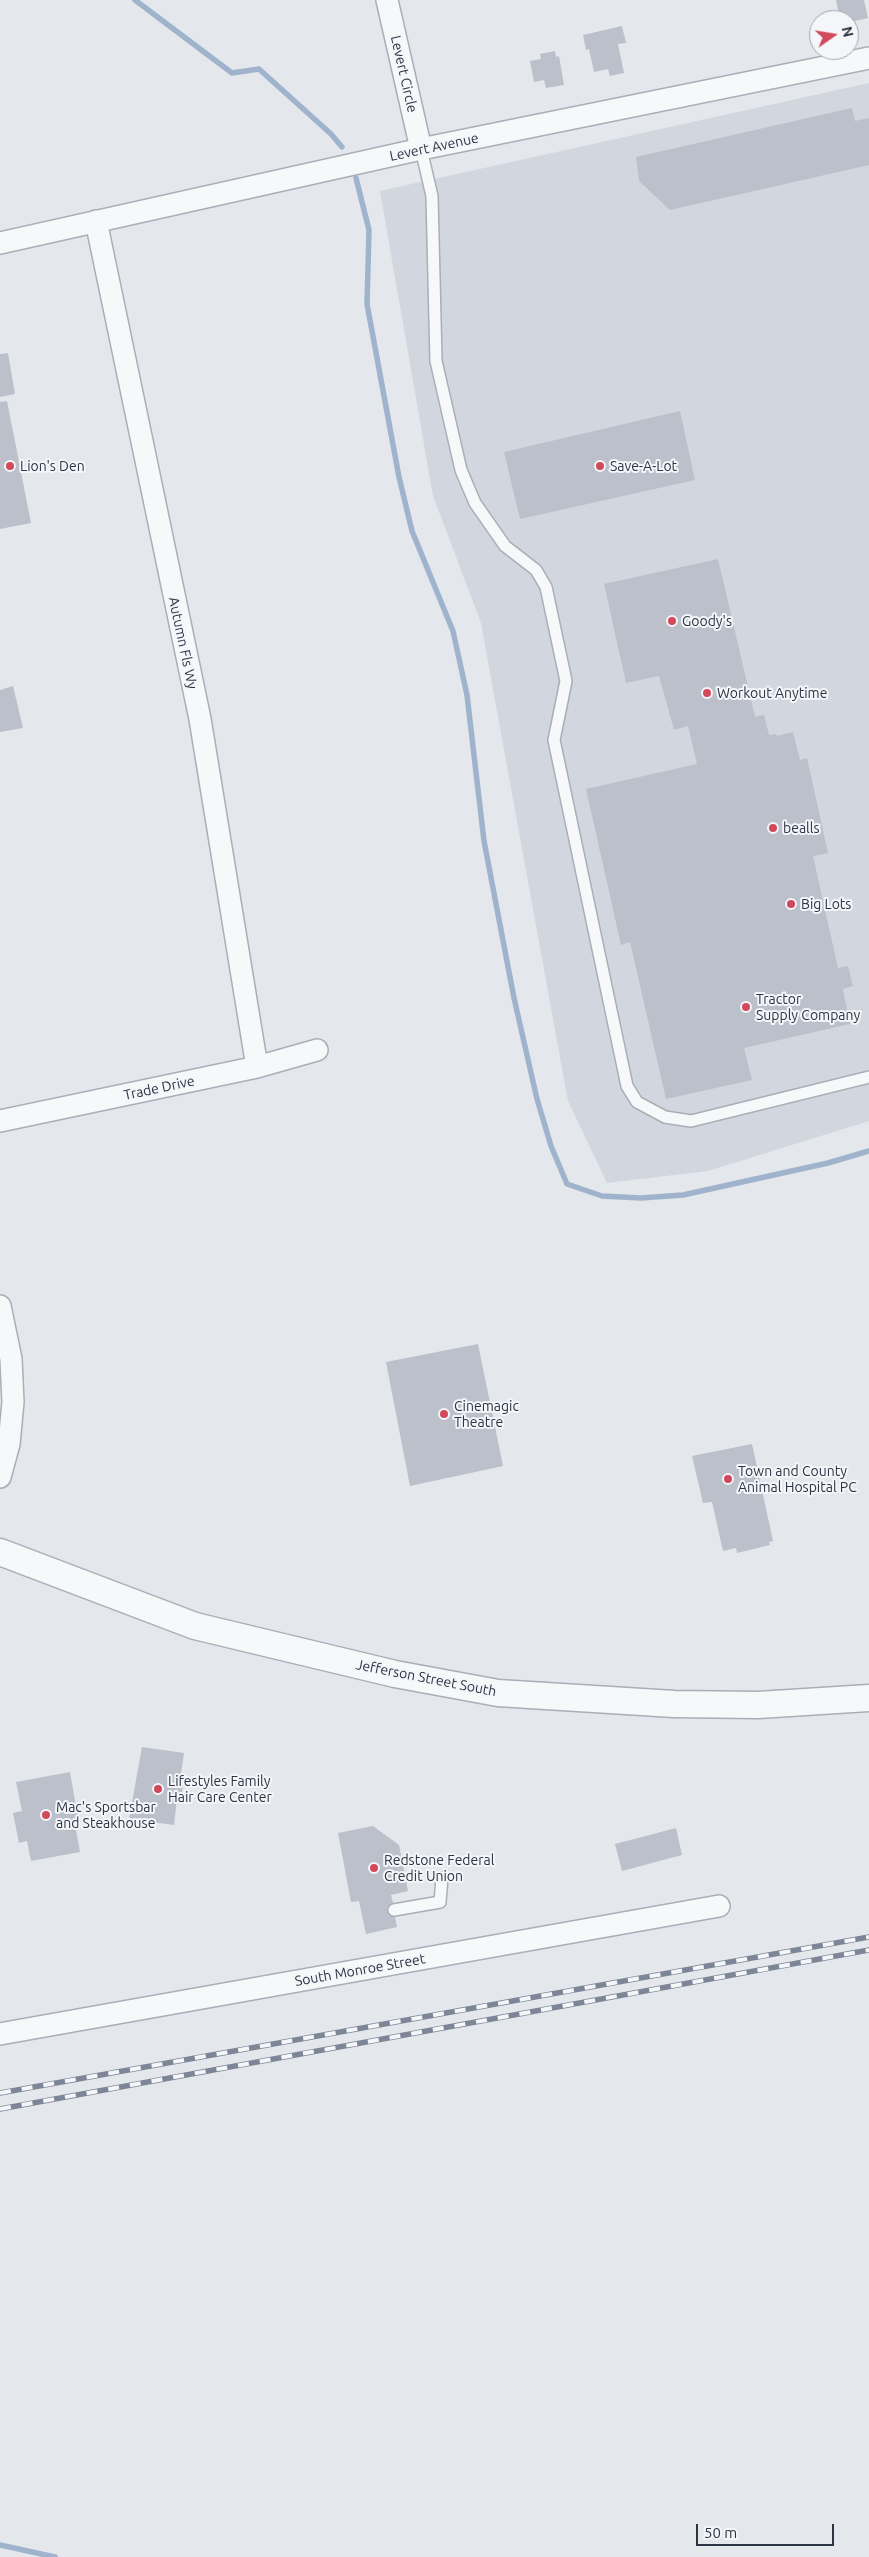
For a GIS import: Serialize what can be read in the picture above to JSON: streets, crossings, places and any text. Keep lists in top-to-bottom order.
{
  "streets": {
    "street": [
      "Levert Circle",
      "Levert Avenue",
      "Autumn Fls Wy",
      "Trade Drive",
      "Jefferson Street South",
      "South Monroe Street"
    ]
  },
  "crossings": [
    ["Levert Circle", "Levert Avenue"],
    ["Levert Avenue", "Autumn Fls Wy"],
    ["Autumn Fls Wy", "Trade Drive"]
  ],
  "places": [
    "Lion's Den",
    "Save-A-Lot",
    "Goody's",
    "Workout Anytime",
    "bealls",
    "Big Lots",
    "Tractor Supply Company",
    "Cinemagic Theatre",
    "Town and County Animal Hospital PC",
    "Lifestyles Family Hair Care Center",
    "Mac's Sportsbar and Steakhouse",
    "Redstone Federal Credit Union"
  ],
  "scale_bar": "50 m",
  "north": "right"
}
